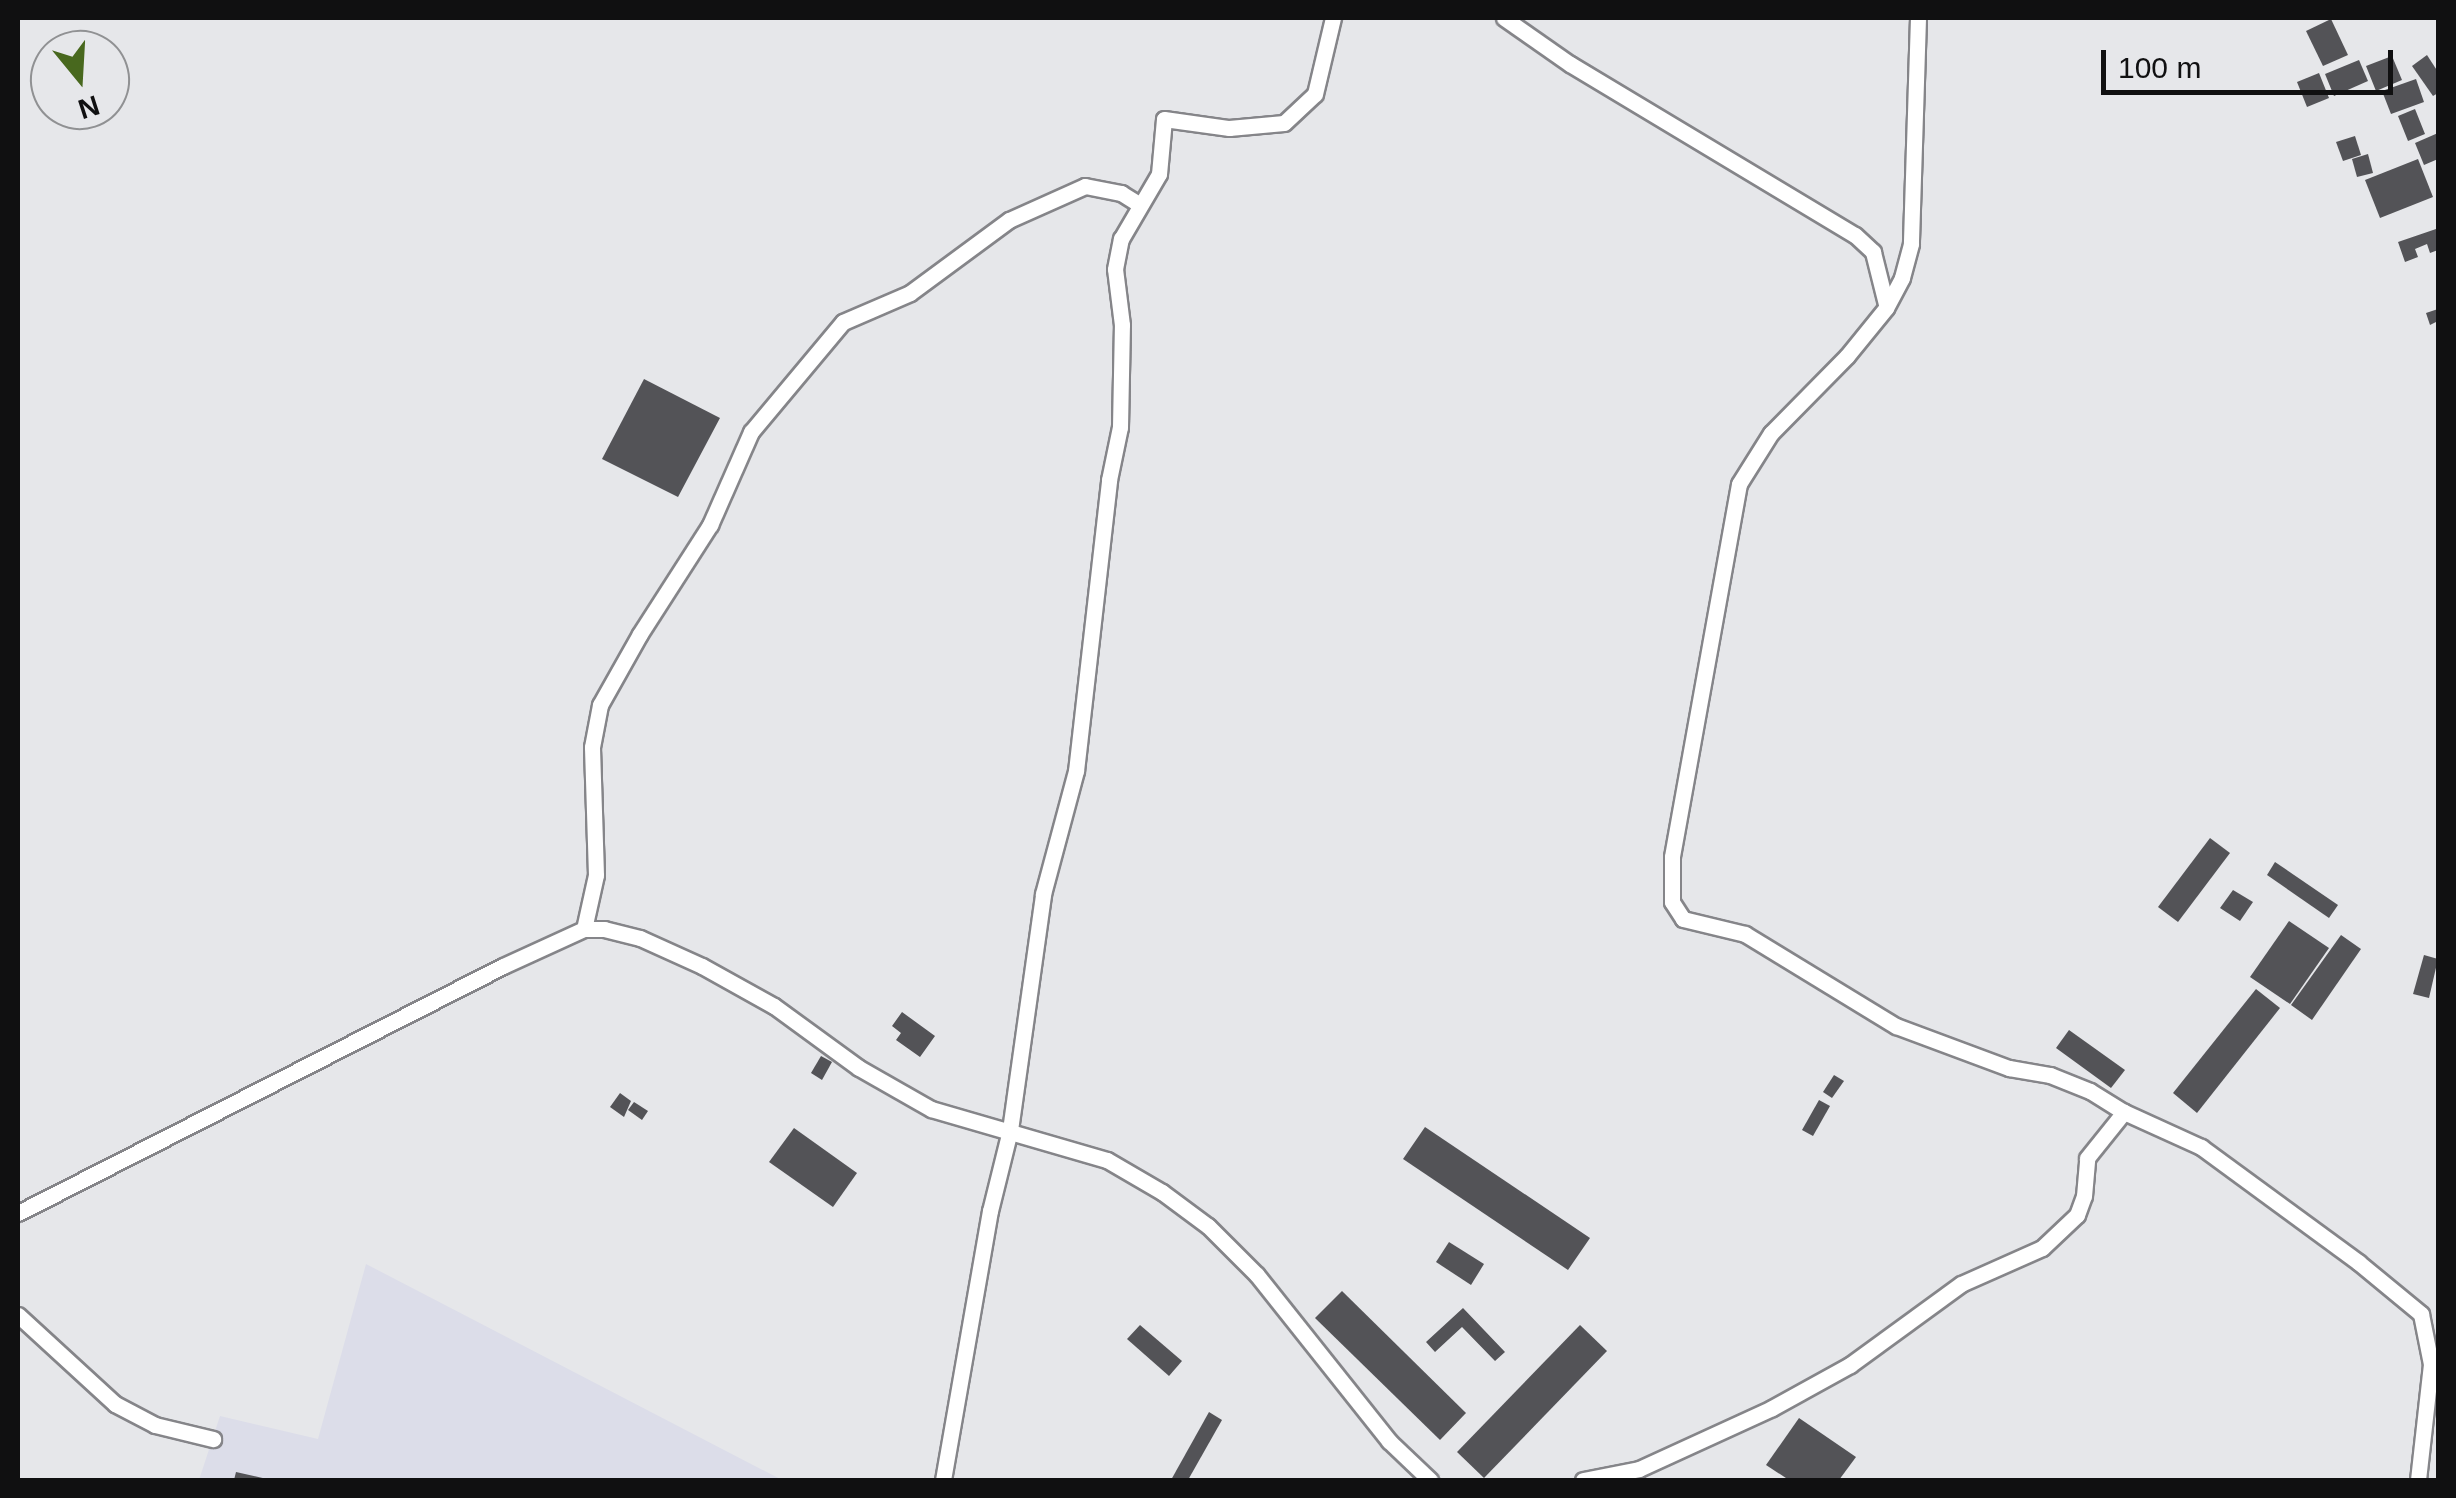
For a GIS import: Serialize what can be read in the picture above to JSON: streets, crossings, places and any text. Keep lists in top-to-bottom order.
{
  "scale_bar": "100 m",
  "north": "bottom"
}
